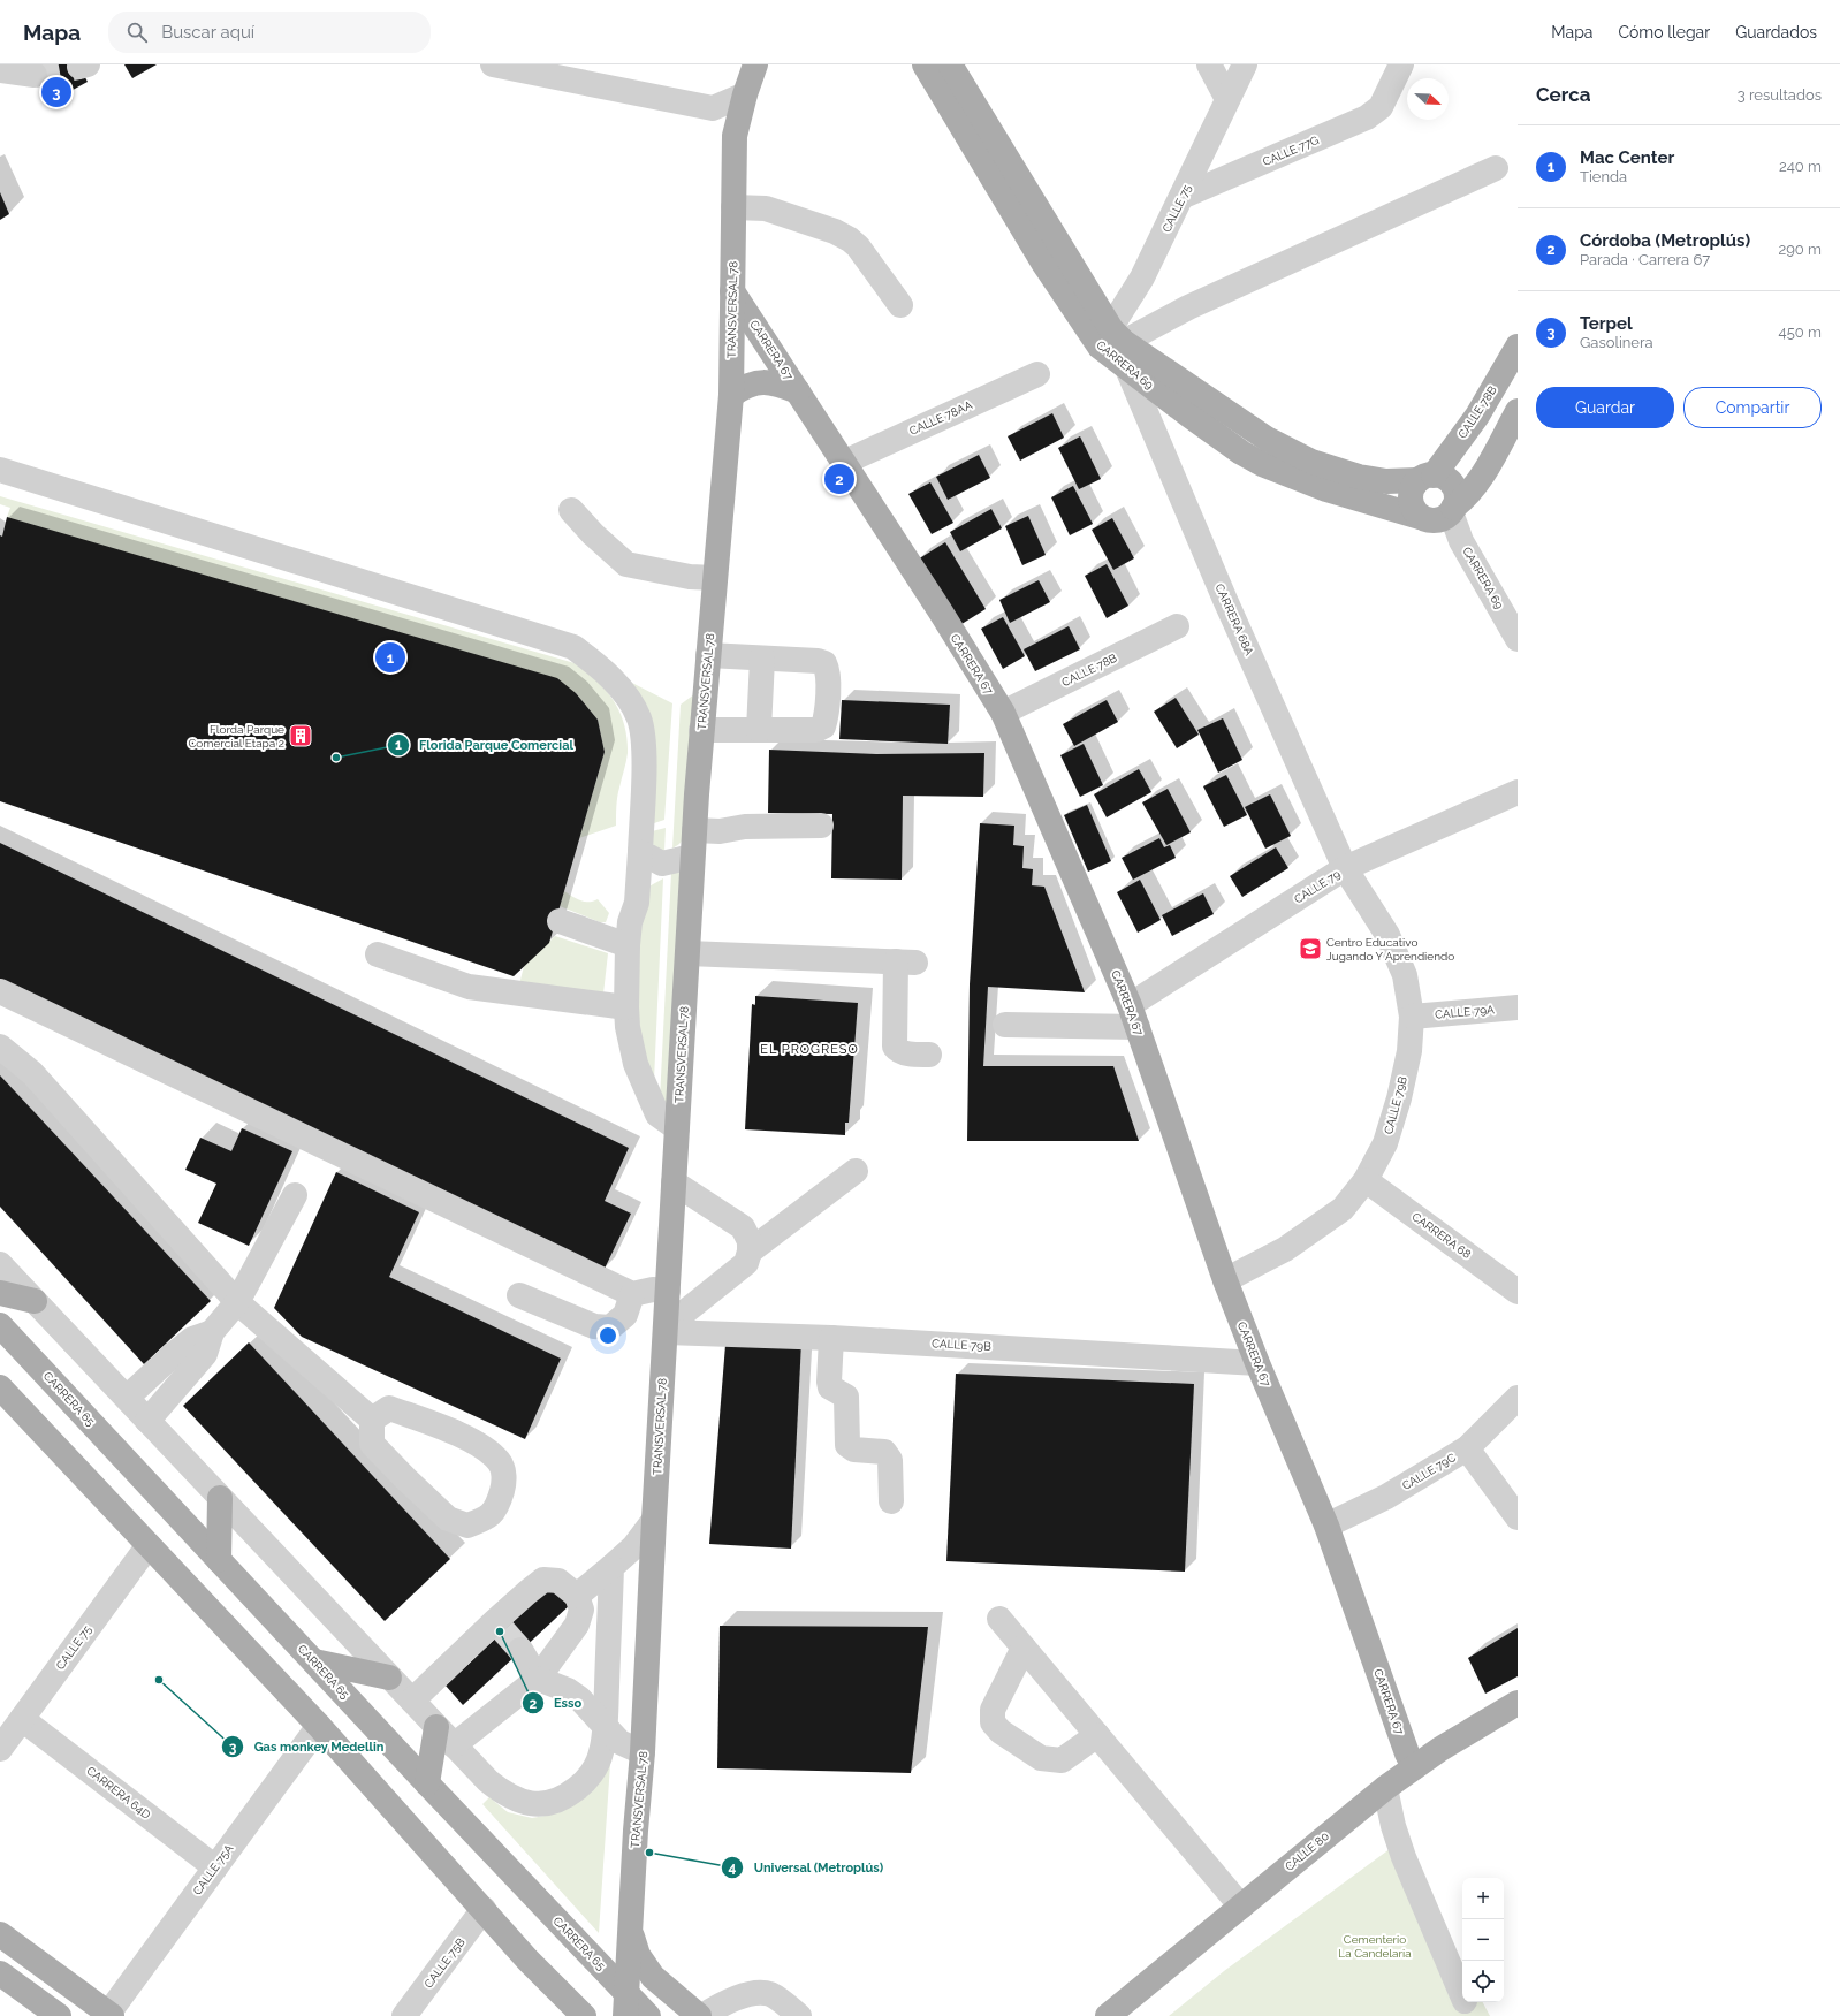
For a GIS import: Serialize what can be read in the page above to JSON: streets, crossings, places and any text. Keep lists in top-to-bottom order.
{
  "streets": {
    "main road": [
      "TRANSVERSAL 78",
      "CARRERA 67",
      "CARRERA 69",
      "CALLE 78B",
      "CARRERA 65",
      "CALLE 80"
    ],
    "street": [
      "CALLE 77G",
      "CALLE 75",
      "CALLE 78AA",
      "CARRERA 68A",
      "CALLE 79",
      "CALLE 79A",
      "CALLE 79B",
      "CARRERA 68",
      "CALLE 79C",
      "CARRERA 64D",
      "CALLE 75A",
      "CALLE 75B"
    ]
  },
  "crossings": [
    ["CALLE 77G", "CALLE 75"],
    ["CALLE 75", "CARRERA 69"],
    ["CALLE 75", "CARRERA 64D"],
    ["TRANSVERSAL 78", "CARRERA 67"],
    ["TRANSVERSAL 78", "CALLE 79B"],
    ["TRANSVERSAL 78", "CARRERA 65"],
    ["CARRERA 67", "CALLE 78B"],
    ["CARRERA 67", "CALLE 78AA"],
    ["CARRERA 67", "CALLE 79"],
    ["CARRERA 67", "CALLE 79B"],
    ["CARRERA 67", "CALLE 79C"],
    ["CARRERA 67", "CALLE 80"],
    ["CARRERA 69", "CALLE 78B"],
    ["CARRERA 69", "CARRERA 68A"],
    ["CARRERA 68A", "CALLE 79"],
    ["CARRERA 68A", "CALLE 79B"],
    ["CALLE 79", "CALLE 79B"],
    ["CALLE 79A", "CALLE 79B"],
    ["CALLE 79B", "CARRERA 68"],
    ["CARRERA 64D", "CALLE 75A"]
  ],
  "districts": ["EL PROGRESO"],
  "parks": ["Cementerio La Candelaria"],
  "places": {
    "building": ["Florda Parque Comercial Etapa 2"],
    "other": [
      "Florida Parque Comercial",
      "Esso",
      "Gas monkey Medellin",
      "Universal (Metroplús)"
    ],
    "school or university": ["Centro Educativo Jugando Y Aprendiendo"]
  },
  "north": "bottom right",
  "page": {
    "header": "Mapa",
    "search": "Buscar aquí",
    "nav": ["Mapa", "Cómo llegar", "Guardados"],
    "heading": ["Cerca", "3 resultados"],
    "pins": ["3", "2", "1"],
    "list": [
      {
        "mark": "1",
        "name": "Mac Center",
        "note": "Tienda",
        "value": "240 m"
      },
      {
        "mark": "2",
        "name": "Córdoba (Metroplús)",
        "note": "Parada · Carrera 67",
        "value": "290 m"
      },
      {
        "mark": "3",
        "name": "Terpel",
        "note": "Gasolinera",
        "value": "450 m"
      }
    ],
    "buttons": ["Guardar", "Compartir"],
    "map_buttons": ["+", "−"]
  }
}
